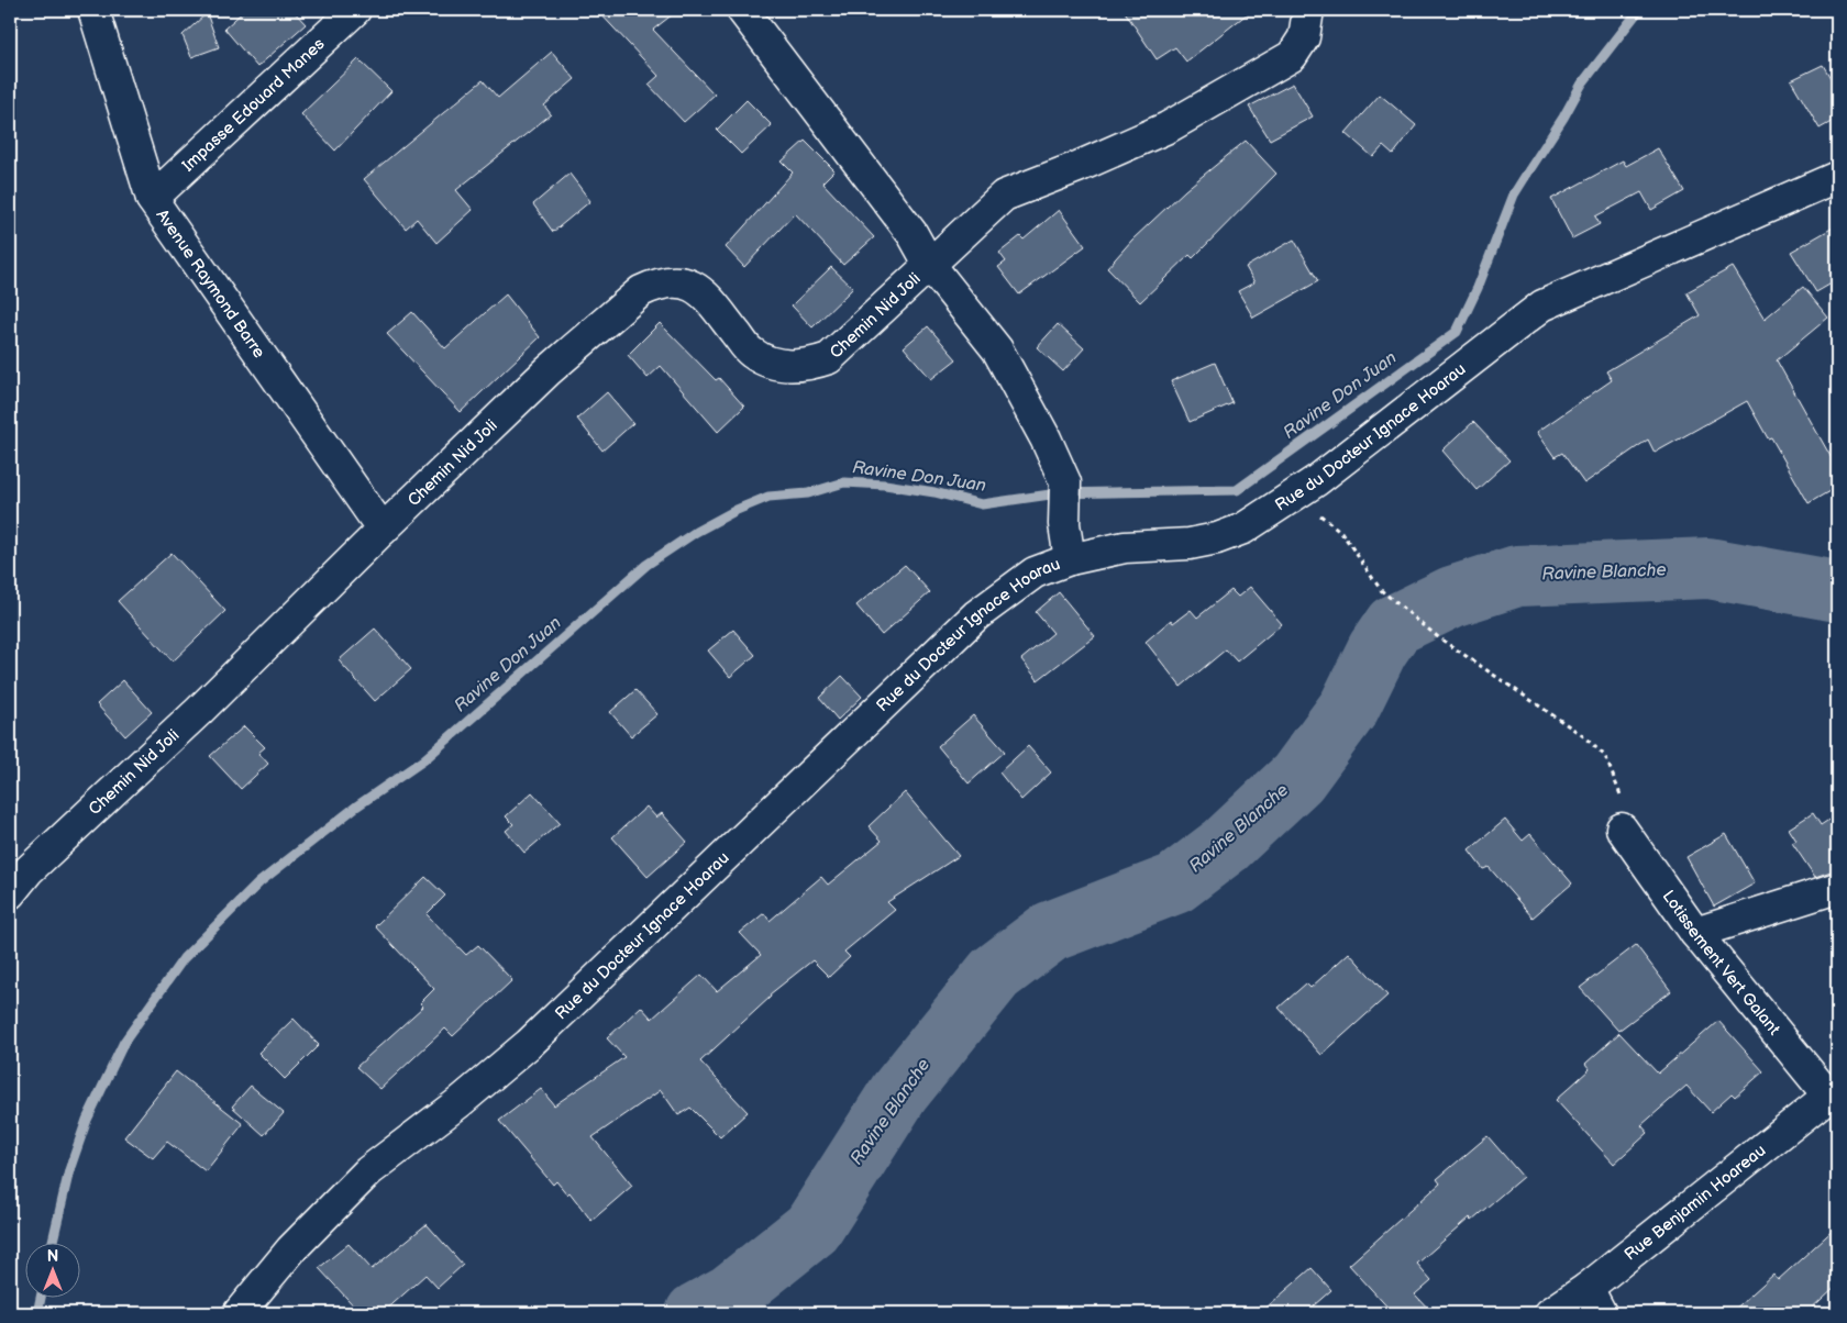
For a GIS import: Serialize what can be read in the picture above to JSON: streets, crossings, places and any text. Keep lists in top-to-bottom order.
{
  "streets": {
    "street": [
      "Impasse Edouard Manes",
      "Avenue Raymond Barre",
      "Chemin Nid Joli",
      "Rue du Docteur Ignace Hoarau",
      "Lotissement Vert Galant",
      "Rue Benjamin Hoareau"
    ]
  },
  "crossings": [
    ["Impasse Edouard Manes", "Avenue Raymond Barre"],
    ["Avenue Raymond Barre", "Chemin Nid Joli"],
    ["Chemin Nid Joli", "Rue du Docteur Ignace Hoarau"],
    ["Lotissement Vert Galant", "Rue Benjamin Hoareau"]
  ],
  "water": ["Ravine Don Juan", "Ravine Blanche"],
  "north": "top"
}
